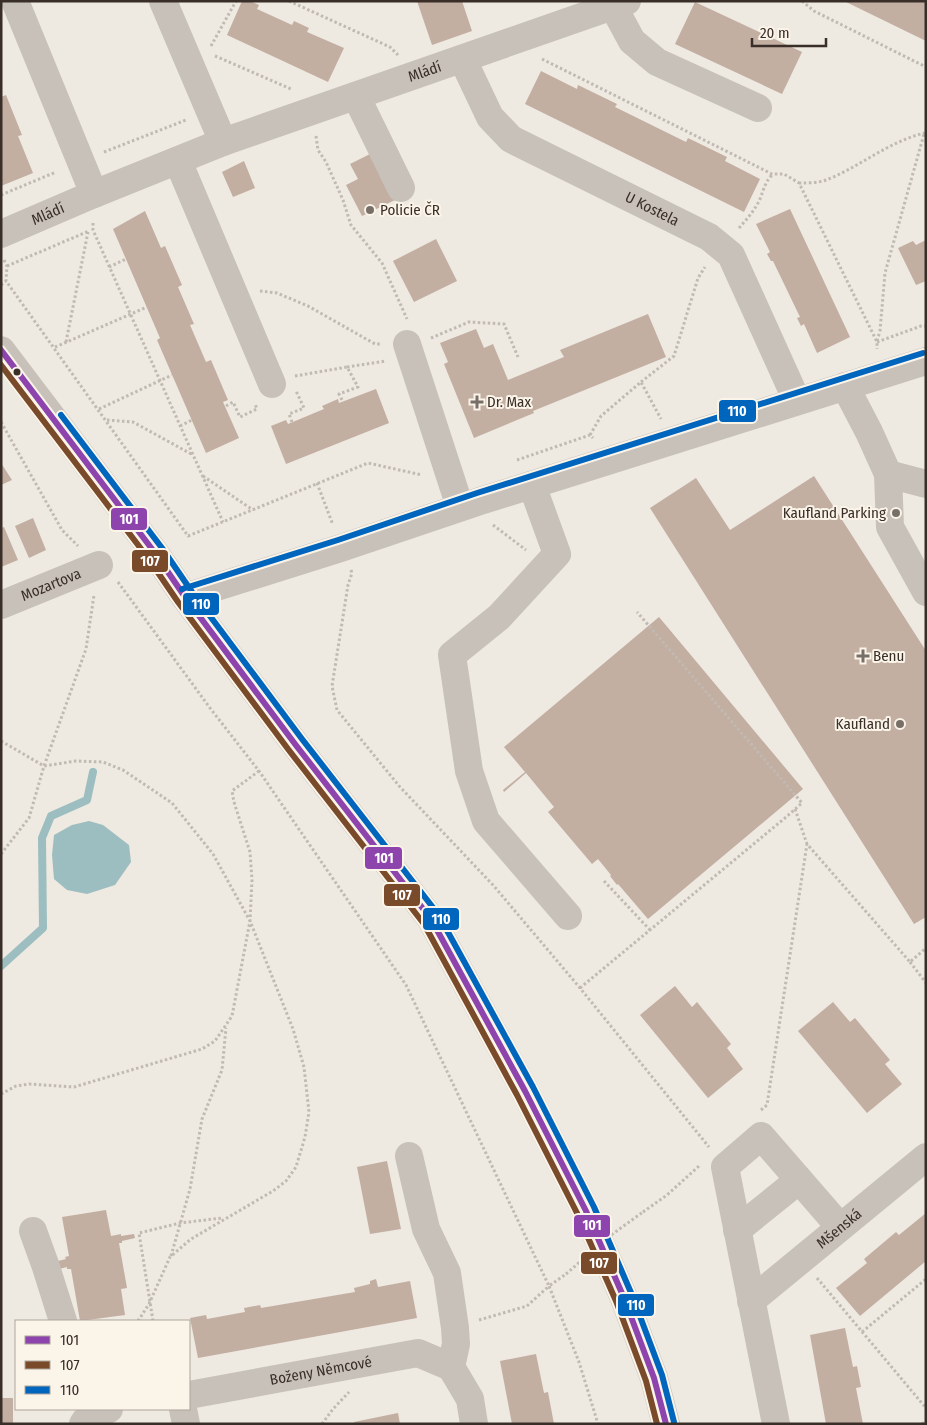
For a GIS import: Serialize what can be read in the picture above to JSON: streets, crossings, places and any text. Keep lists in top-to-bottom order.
{
  "streets": {
    "street": [
      "Mládí",
      "U Kostela",
      "Mozartova",
      "Mšenská",
      "Boženy Němcové"
    ]
  },
  "crossings": [
    ["Mládí", "U Kostela"]
  ],
  "places": {
    "other": ["Policie ČR", "Kaufland Parking", "Kaufland"],
    "health": ["Dr. Max", "Benu"]
  },
  "lines": ["transit line 101", "transit line 110", "transit line 107"],
  "legend": ["101", "107", "110"],
  "scale_bar": "20 m"
}
